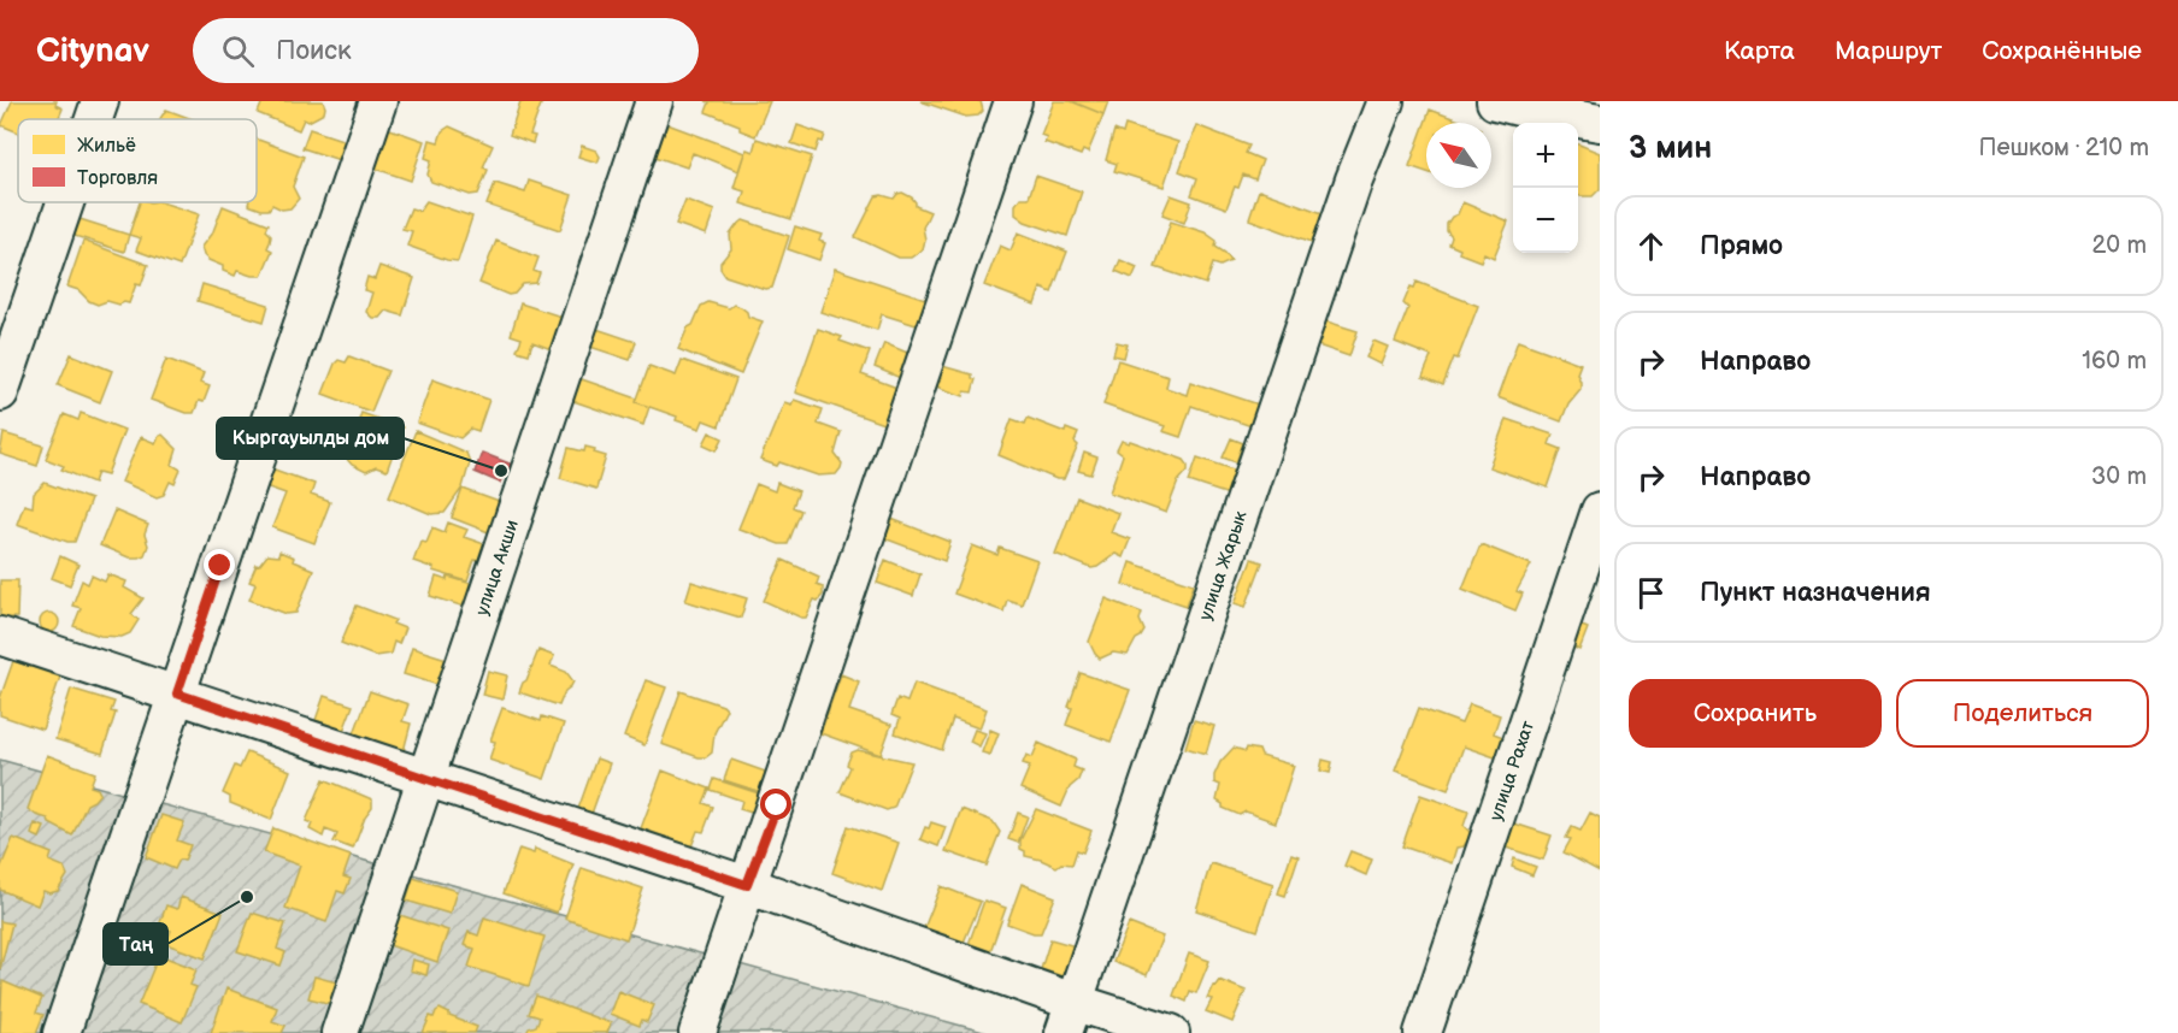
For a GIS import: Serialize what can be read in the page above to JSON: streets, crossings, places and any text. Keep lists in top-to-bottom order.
{
  "streets": {
    "street": ["улица Жарык", "улица Акши", "улица Рахат"]
  },
  "places": ["Кыргауылды дом", "Таң"],
  "legend": ["Жильё", "Торговля"],
  "north": "top left",
  "page": {
    "header": "Citynav",
    "search": "Поиск",
    "nav": ["Карта", "Маршрут", "Сохранённые"],
    "heading": ["3 мин", "Пешком · 210 m"],
    "map_buttons": ["+", "−"],
    "list": [
      ["Прямо", "20 m"],
      ["Направо", "160 m"],
      ["Направо", "30 m"],
      "Пункт назначения"
    ],
    "buttons": ["Сохранить", "Поделиться"]
  }
}
